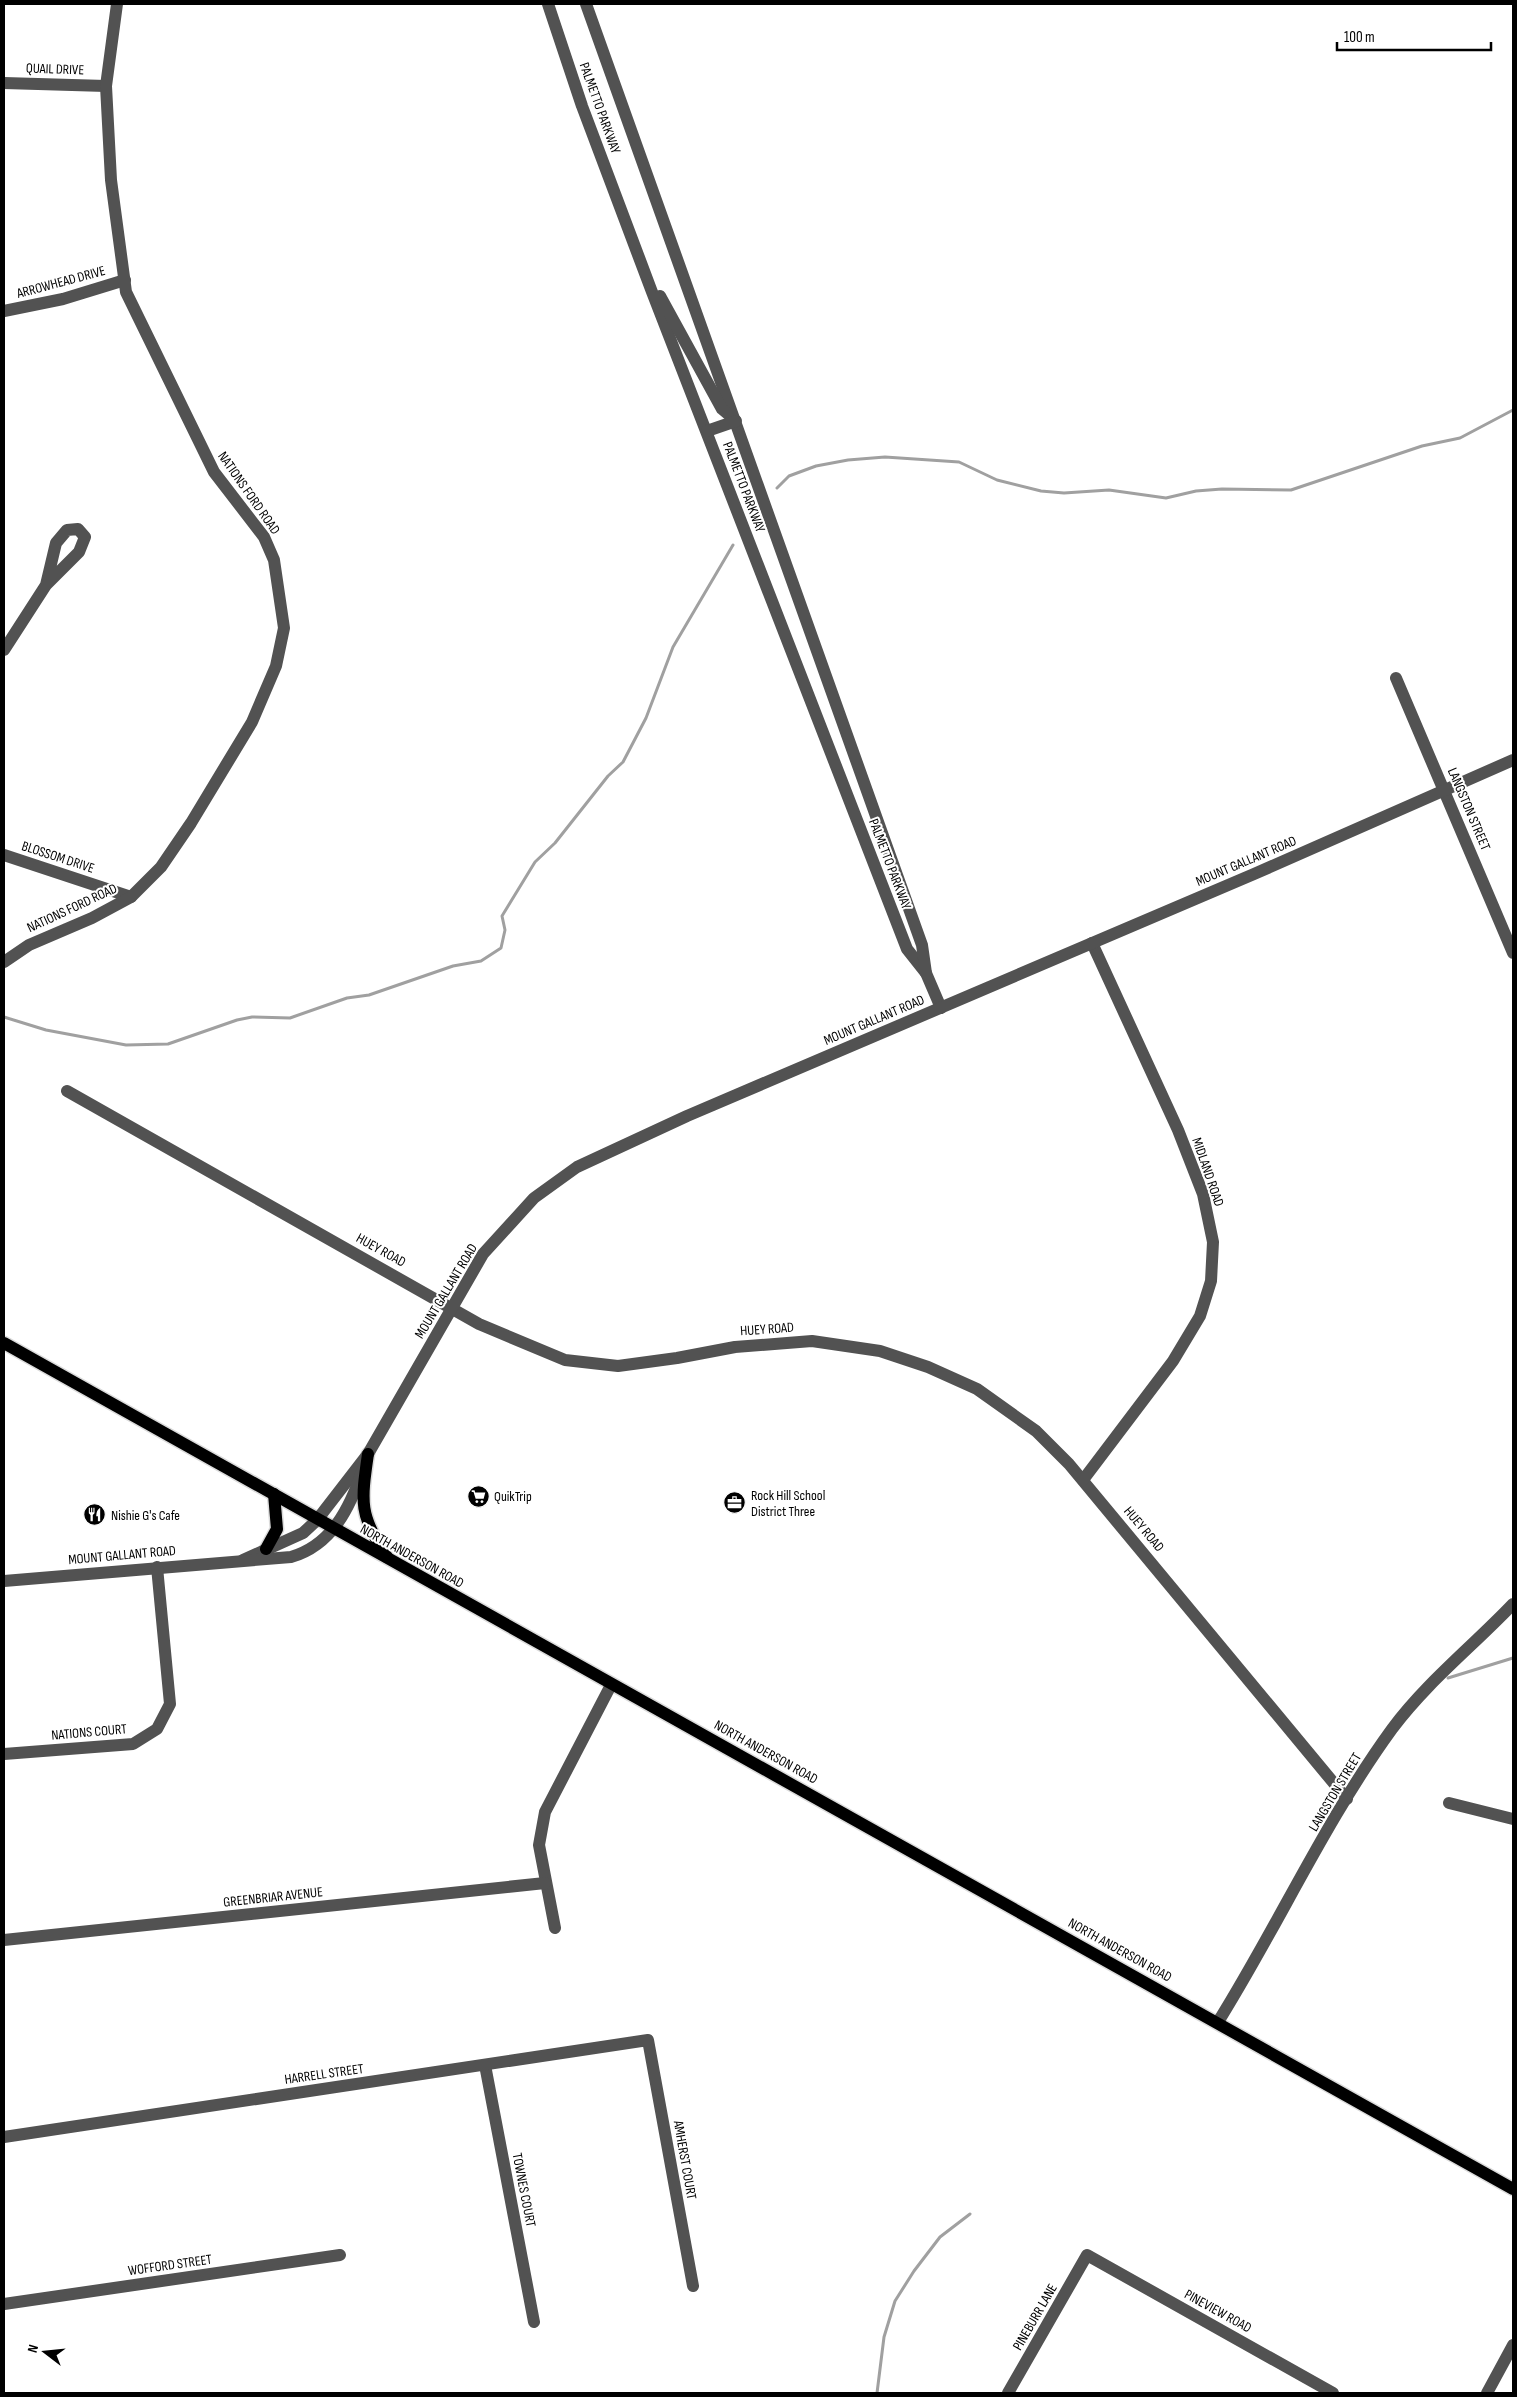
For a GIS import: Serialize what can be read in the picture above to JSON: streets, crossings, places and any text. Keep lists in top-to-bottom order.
{
  "streets": {
    "main road": ["NORTH ANDERSON ROAD"],
    "street": [
      "QUAIL DRIVE",
      "PALMETTO PARKWAY",
      "ARROWHEAD DRIVE",
      "NATIONS FORD ROAD",
      "LANGSTON STREET",
      "BLOSSOM DRIVE",
      "MOUNT GALLANT ROAD",
      "MIDLAND ROAD",
      "HUEY ROAD",
      "NATIONS COURT",
      "GREENBRIAR AVENUE",
      "HARRELL STREET",
      "AMHERST COURT",
      "TOWNES COURT",
      "WOFFORD STREET",
      "PINEVIEW ROAD",
      "PINEBURR LANE"
    ]
  },
  "crossings": [
    ["QUAIL DRIVE", "NATIONS FORD ROAD"],
    ["PALMETTO PARKWAY", "MOUNT GALLANT ROAD"],
    ["ARROWHEAD DRIVE", "NATIONS FORD ROAD"],
    ["NATIONS FORD ROAD", "BLOSSOM DRIVE"],
    ["LANGSTON STREET", "MOUNT GALLANT ROAD"],
    ["LANGSTON STREET", "HUEY ROAD"],
    ["LANGSTON STREET", "NORTH ANDERSON ROAD"],
    ["MOUNT GALLANT ROAD", "MIDLAND ROAD"],
    ["MOUNT GALLANT ROAD", "HUEY ROAD"],
    ["MOUNT GALLANT ROAD", "NORTH ANDERSON ROAD"],
    ["MOUNT GALLANT ROAD", "NATIONS COURT"],
    ["MIDLAND ROAD", "HUEY ROAD"],
    ["HARRELL STREET", "AMHERST COURT"],
    ["HARRELL STREET", "TOWNES COURT"],
    ["PINEVIEW ROAD", "PINEBURR LANE"]
  ],
  "places": {
    "supermarket": ["QuikTrip"],
    "office": ["Rock Hill School District Three"],
    "restaurant": ["Nishie G's Cafe"]
  },
  "scale_bar": "100 m",
  "north": "left"
}
